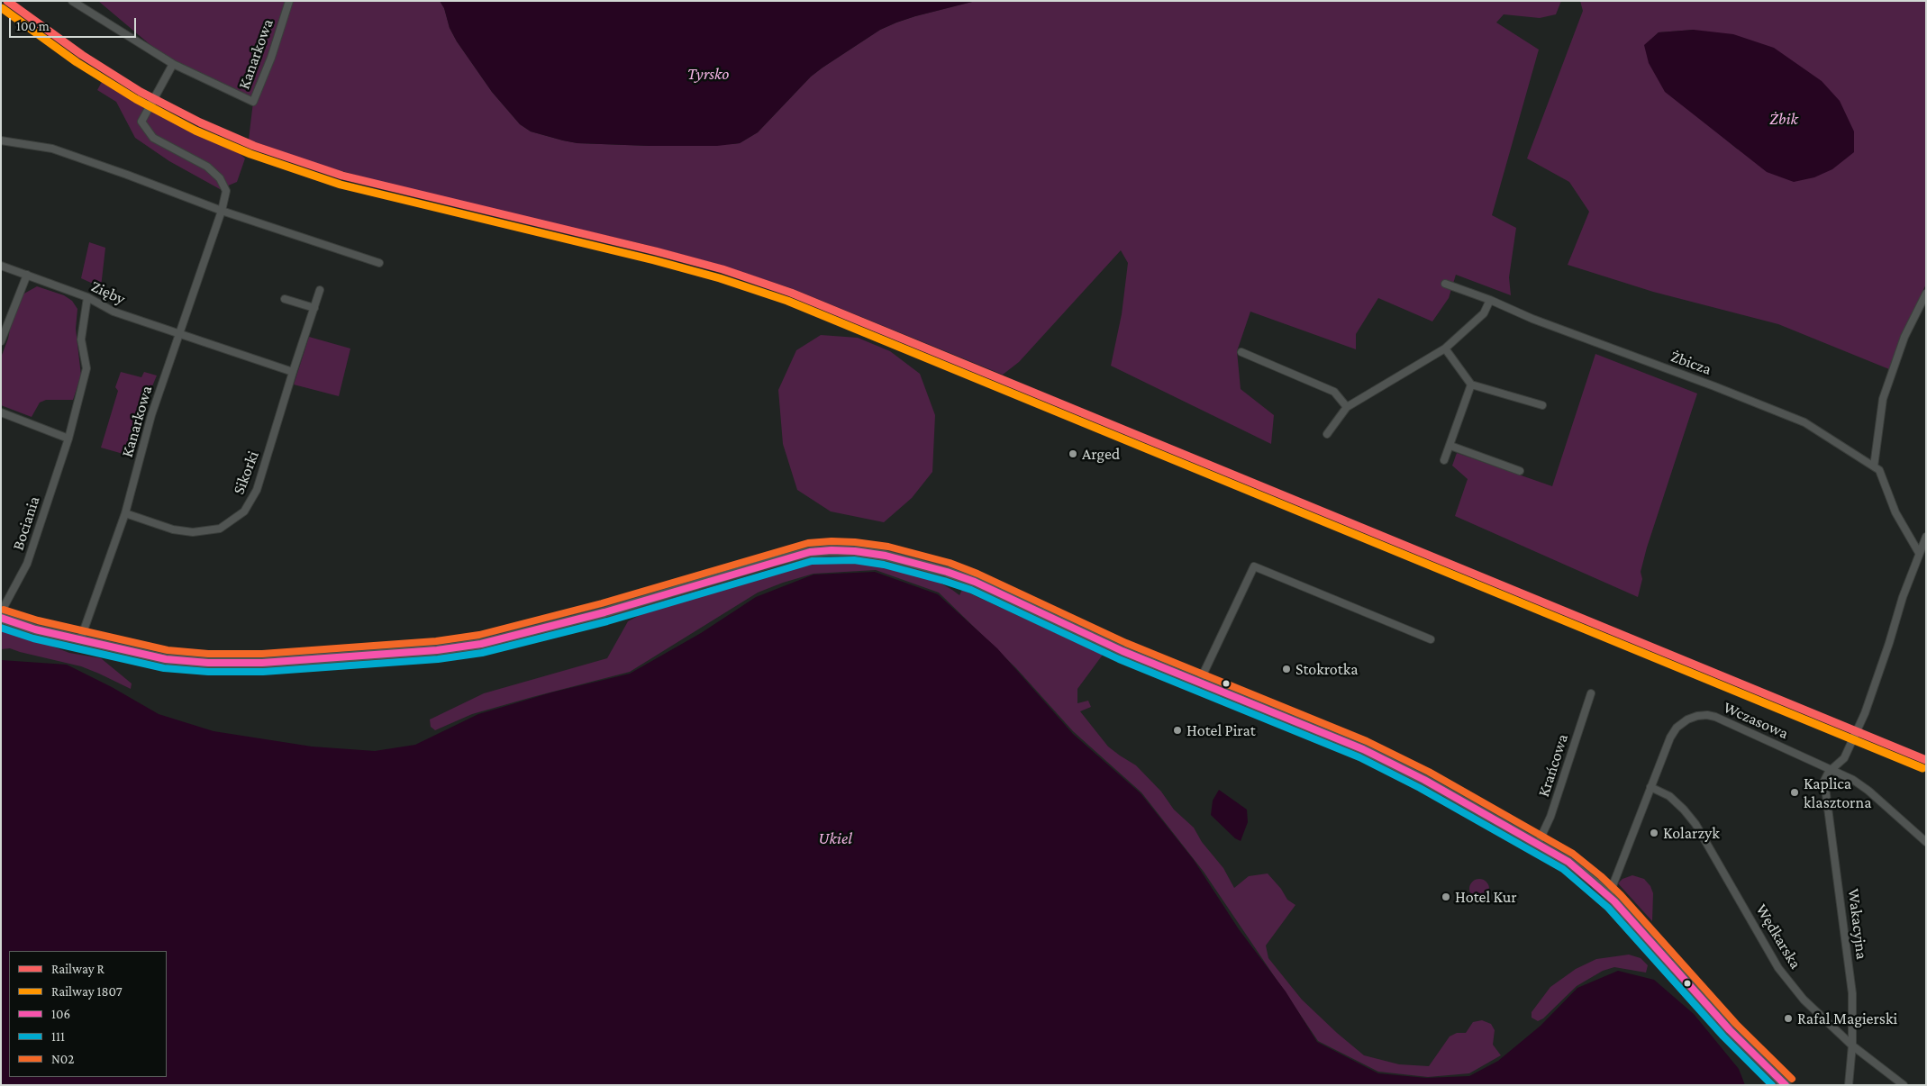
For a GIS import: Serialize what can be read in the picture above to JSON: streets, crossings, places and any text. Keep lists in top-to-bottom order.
{
  "streets": {
    "street": [
      "Kanarkowa",
      "Zięby",
      "Żbicza",
      "Sikorki",
      "Bociania",
      "Wczasowa",
      "Krańcowa",
      "Wakacyjna",
      "Wędkarska"
    ]
  },
  "crossings": [
    ["Kanarkowa", "Zięby"],
    ["Kanarkowa", "Sikorki"],
    ["Zięby", "Bociania"],
    ["Wczasowa", "Wakacyjna"],
    ["Wczasowa", "Wędkarska"],
    ["Wakacyjna", "Wędkarska"]
  ],
  "water": ["Tyrsko", "Żbik", "Ukiel"],
  "places": [
    "Arged",
    "Stokrotka",
    "Hotel Pirat",
    "Kaplica klasztorna",
    "Kolarzyk",
    "Hotel Kur",
    "Rafal Magierski"
  ],
  "lines": [
    "rail line R",
    "rail line 1807",
    "transit line N02",
    "transit line 106",
    "transit line 111"
  ],
  "legend": [
    "Railway R",
    "Railway 1807",
    "106",
    "111",
    "N02"
  ],
  "scale_bar": "100 m"
}
